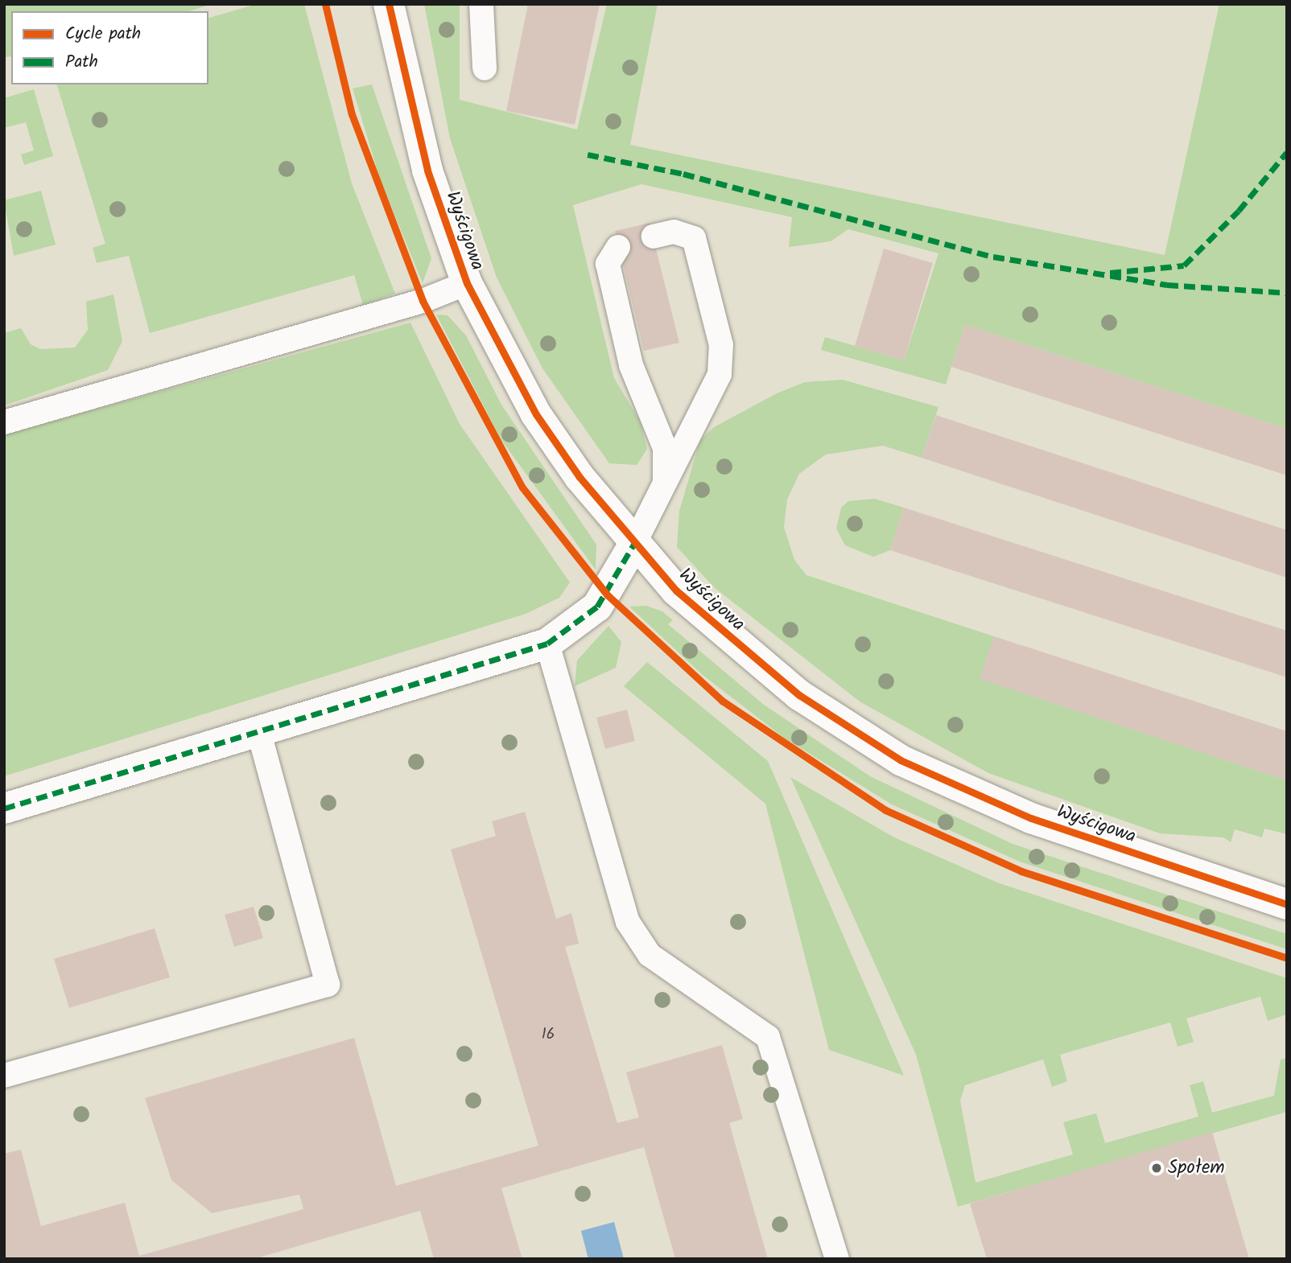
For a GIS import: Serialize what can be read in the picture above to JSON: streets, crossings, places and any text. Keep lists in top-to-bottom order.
{
  "streets": {
    "street": ["Wyścigowa"]
  },
  "places": ["Społem"],
  "house_numbers": ["16"],
  "legend": ["Cycle path", "Path"]
}
